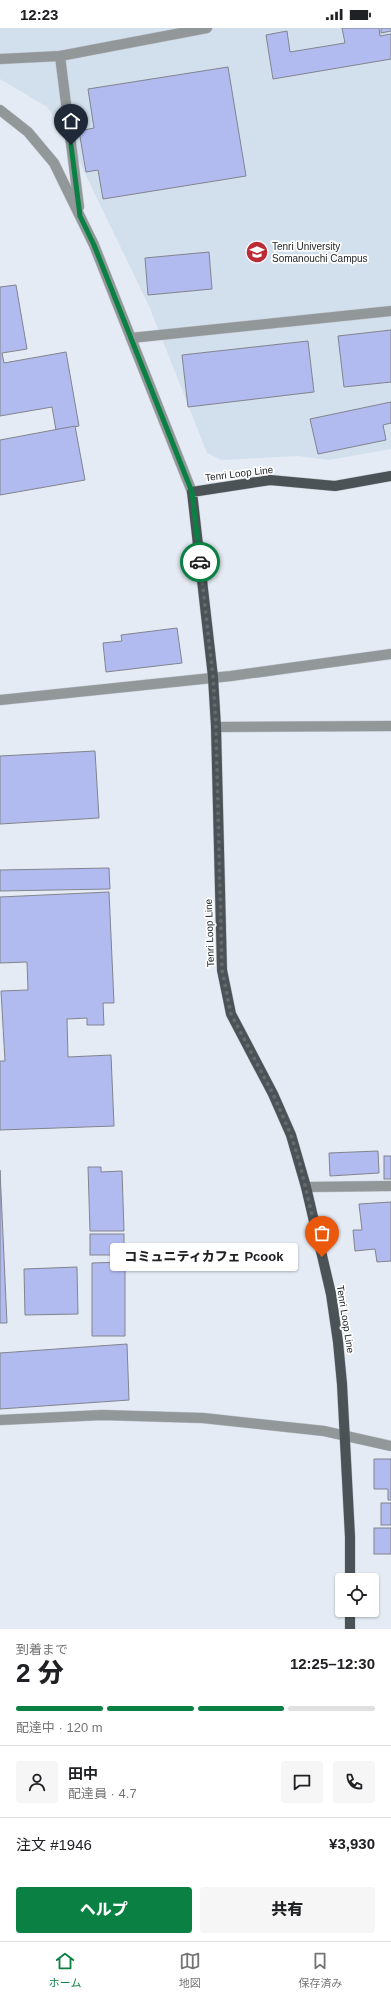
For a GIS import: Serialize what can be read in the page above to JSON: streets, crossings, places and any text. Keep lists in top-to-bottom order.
{
  "streets": {
    "main road": ["Tenri Loop Line"]
  },
  "places": {
    "school or university": ["Tenri University Somanouchi Campus"],
    "other": ["コミュニティカフェ Pcook"]
  },
  "page": {
    "status": "12:23",
    "bubble": "コミュニティカフェ Pcook",
    "heading": ["2 分", "到着まで", "12:25–12:30"],
    "panel": [
      "田中",
      "配達員 · 4.7",
      "注文 #1946",
      "¥3,930"
    ],
    "bar": "配達中 · 120 m",
    "buttons": ["ヘルプ", "共有"],
    "tabs": ["ホーム", "地図", "保存済み"]
  }
}
